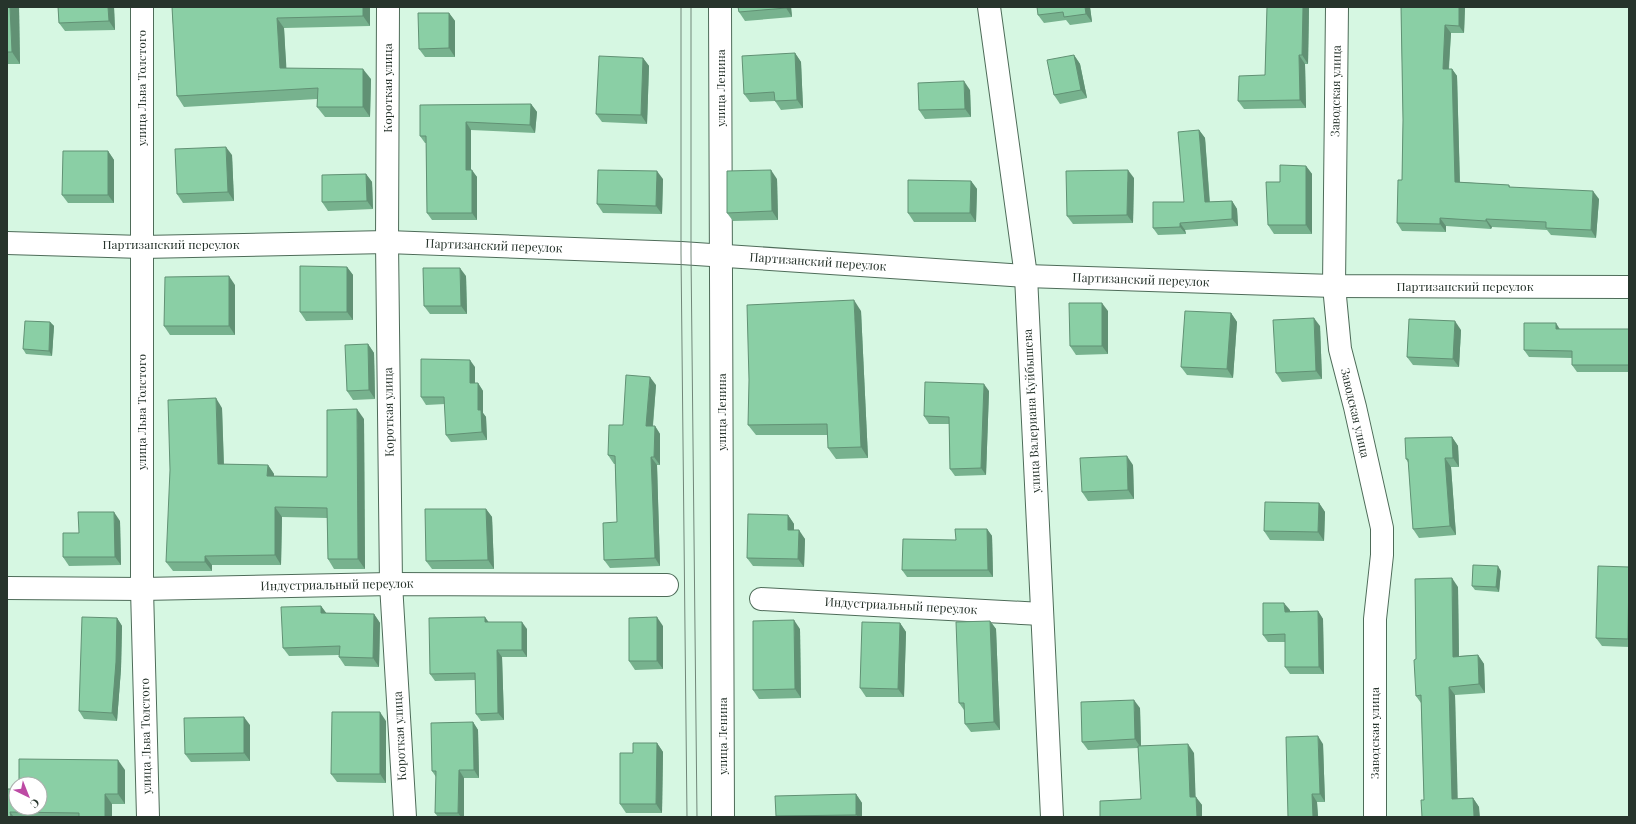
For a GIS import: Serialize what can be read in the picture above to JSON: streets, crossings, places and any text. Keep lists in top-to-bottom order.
{
  "streets": {
    "street": [
      "улица Льва Толстого",
      "Короткая улица",
      "улица Ленина",
      "Заводская улица",
      "Партизанский переулок",
      "улица Валериана Куйбышева",
      "Индустриальный переулок"
    ]
  },
  "crossings": [
    ["улица Льва Толстого", "Партизанский переулок"],
    ["улица Льва Толстого", "Индустриальный переулок"],
    ["Короткая улица", "Партизанский переулок"],
    ["Короткая улица", "Индустриальный переулок"],
    ["улица Ленина", "Партизанский переулок"],
    ["Заводская улица", "Партизанский переулок"],
    ["Партизанский переулок", "улица Валериана Куйбышева"],
    ["улица Валериана Куйбышева", "Индустриальный переулок"]
  ],
  "north": "bottom right"
}
